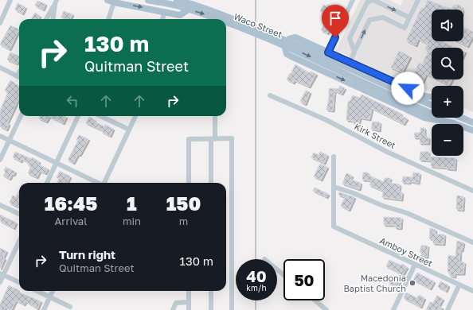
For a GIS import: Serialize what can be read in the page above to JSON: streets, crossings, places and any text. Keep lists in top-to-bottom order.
{
  "streets": {
    "main road": ["Waco Street"],
    "street": ["Kirk Street", "Amboy Street"]
  },
  "places": ["Macedonia Baptist Church"],
  "page": {
    "map_buttons": ["+", "−"],
    "turn": ["130 m", "Quitman Street"],
    "eta": [
      "16:45",
      "Arrival",
      "1",
      "min",
      "150",
      "m"
    ],
    "list": [
      {
        "name": "Turn right",
        "note": "Quitman Street",
        "value": "130 m"
      }
    ],
    "speed": "40 km/h",
    "limit": "50"
  }
}
